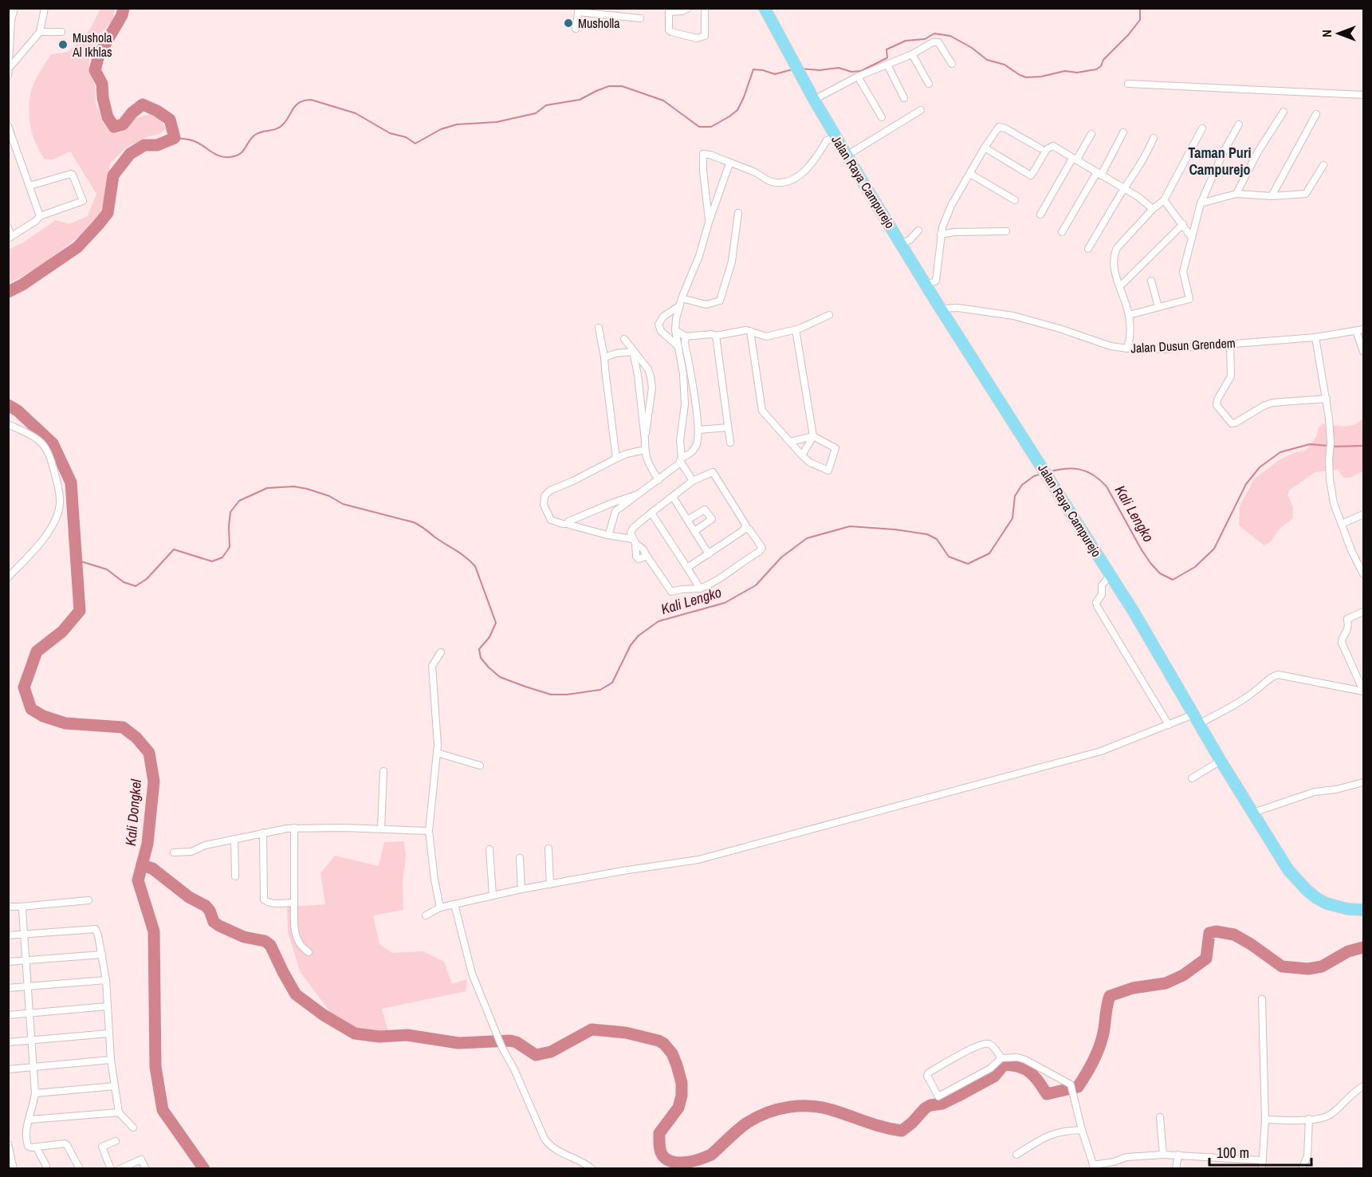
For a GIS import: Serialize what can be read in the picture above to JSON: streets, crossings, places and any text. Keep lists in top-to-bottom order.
{
  "streets": {
    "main road": ["Jalan Raya Campurejo"],
    "street": ["Jalan Dusun Grendem"]
  },
  "crossings": [
    ["Jalan Raya Campurejo", "Jalan Dusun Grendem"]
  ],
  "districts": ["Taman Puri Campurejo"],
  "water": ["Kali Lengko", "Kali Dongkel"],
  "places": ["Musholla", "Mushola Al Ikhlas"],
  "scale_bar": "100 m",
  "north": "left"
}
